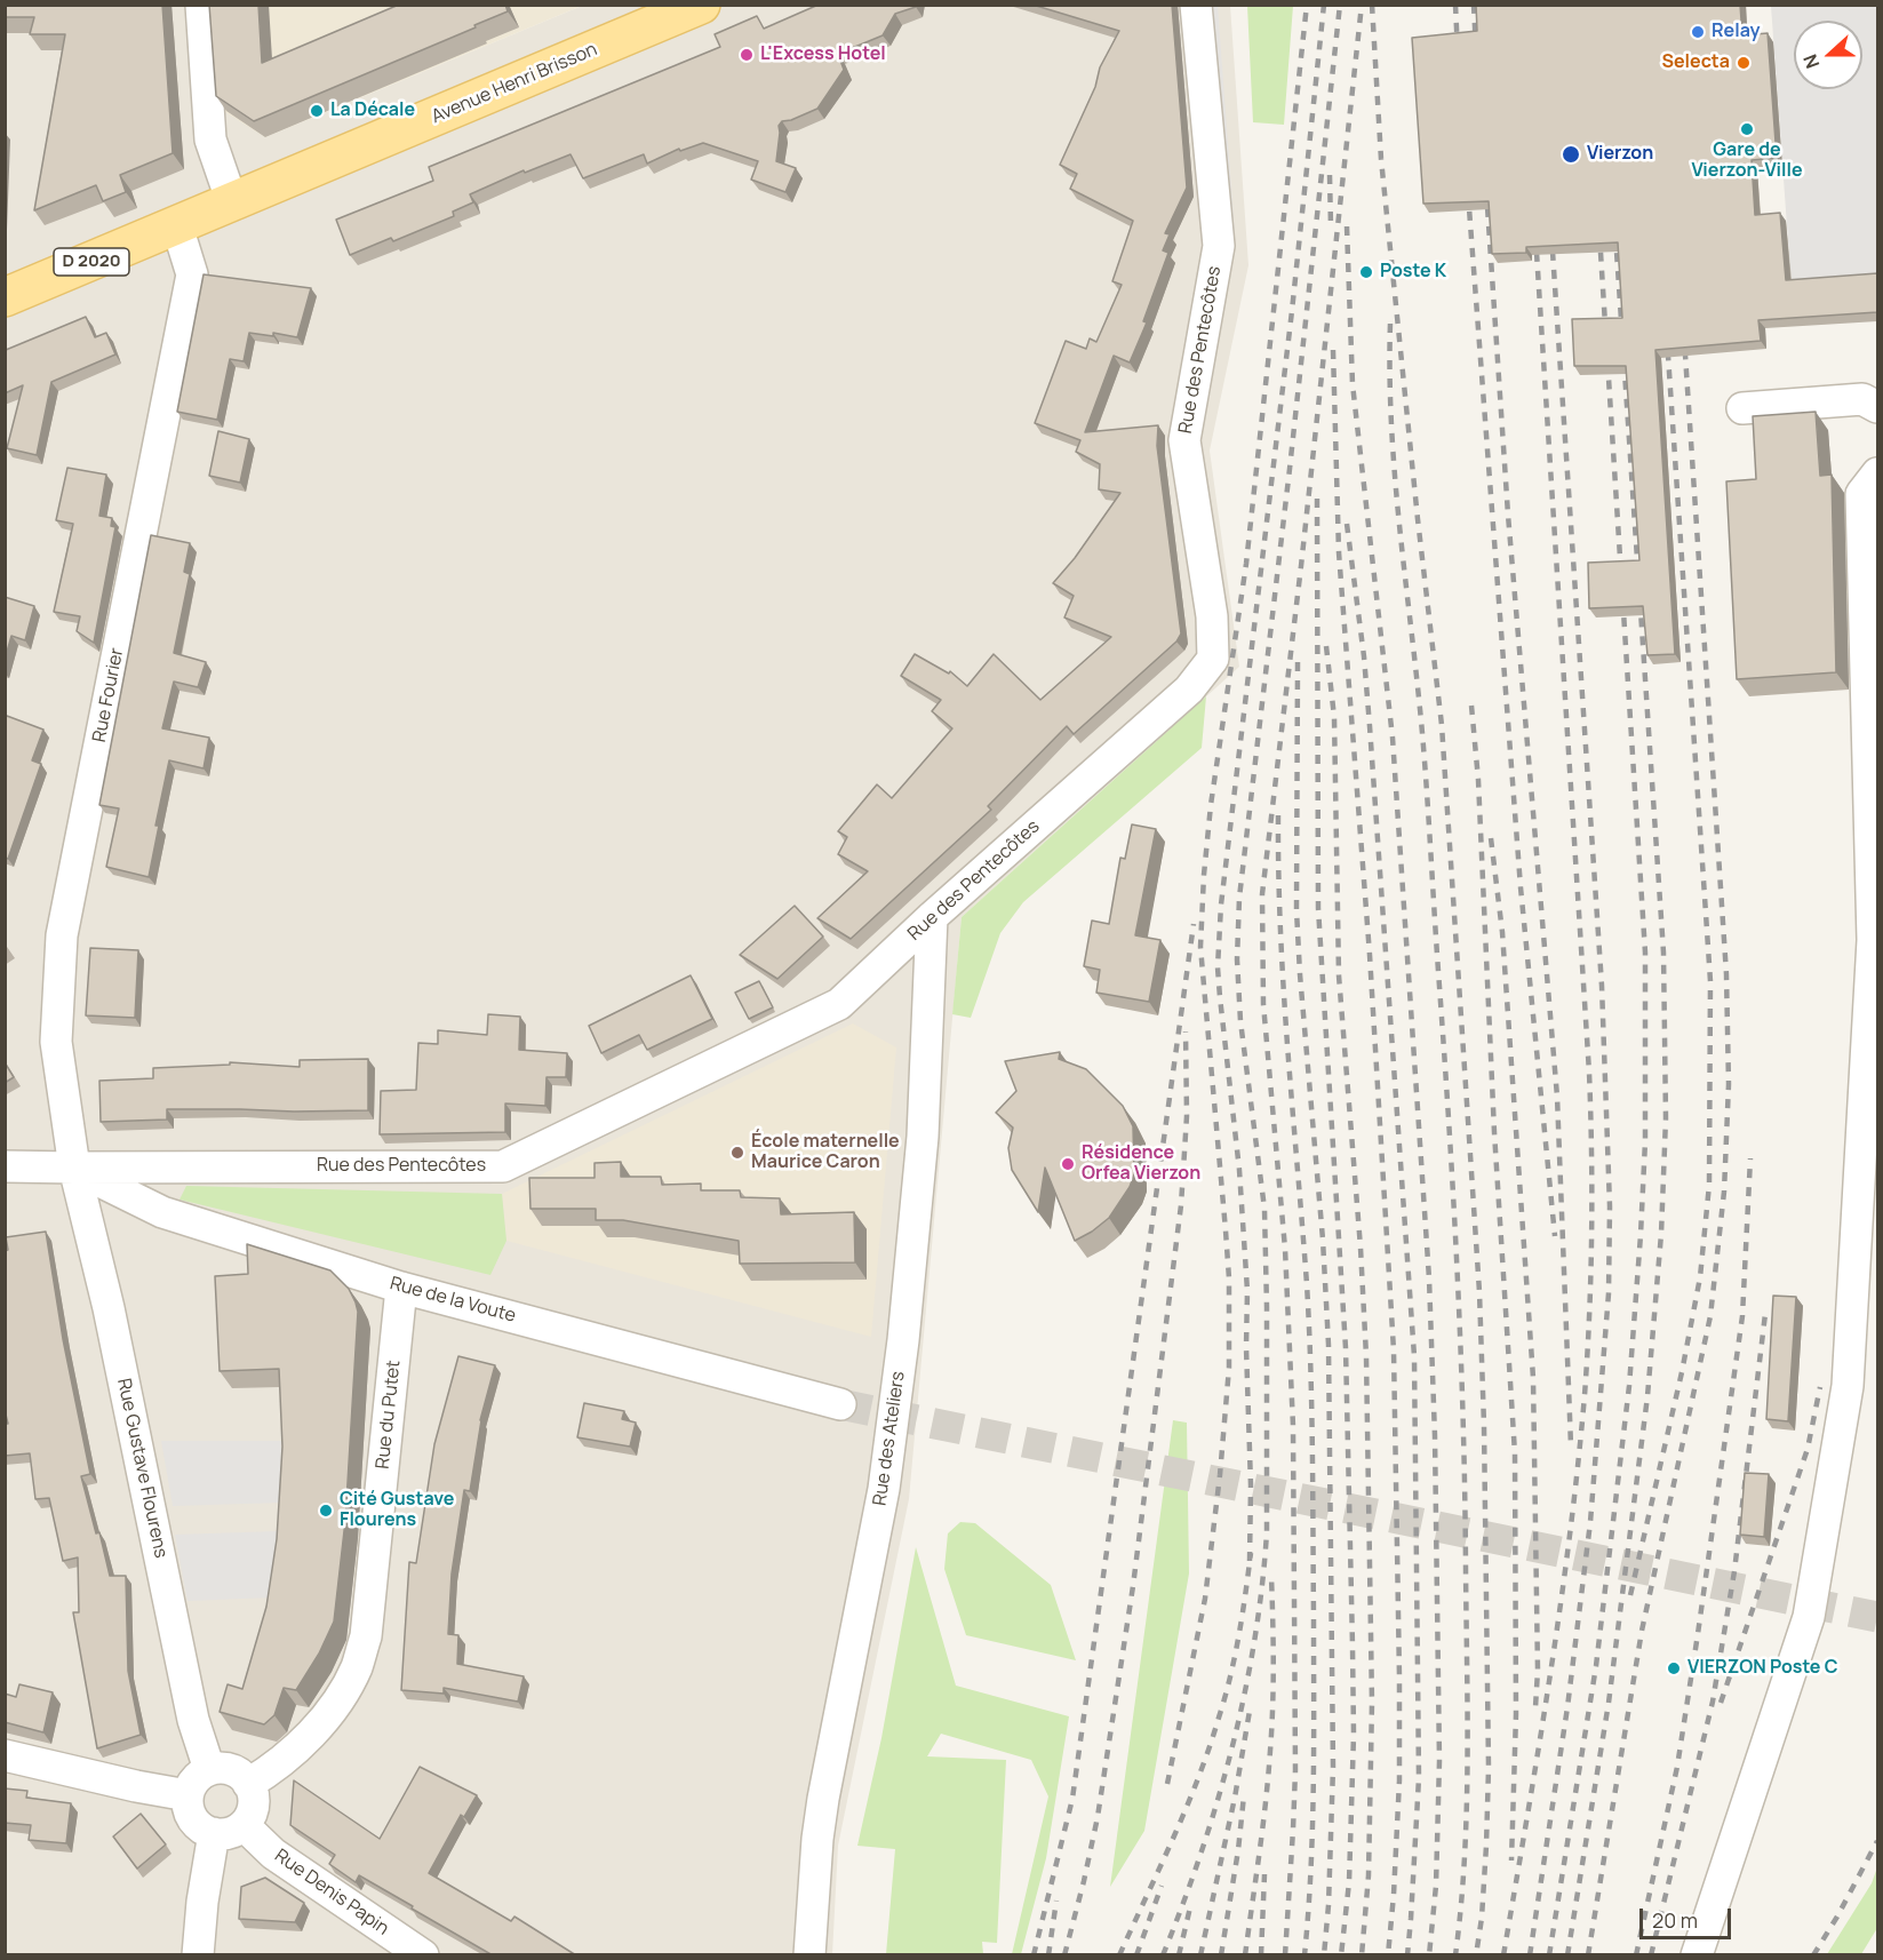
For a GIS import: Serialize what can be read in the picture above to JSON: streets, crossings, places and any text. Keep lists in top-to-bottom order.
{
  "streets": {
    "main road": ["Avenue Henri Brisson", "D 2020"],
    "street": [
      "Rue des Pentecôtes",
      "Rue Fourier",
      "Rue de la Voute",
      "Rue du Putet",
      "Rue des Ateliers",
      "Rue Gustave Flourens",
      "Rue Denis Papin"
    ]
  },
  "crossings": [
    ["Avenue Henri Brisson", "D 2020"],
    ["Avenue Henri Brisson", "Rue Fourier"],
    ["D 2020", "Rue Fourier"],
    ["Rue des Pentecôtes", "Rue Fourier"],
    ["Rue des Pentecôtes", "Rue de la Voute"],
    ["Rue des Pentecôtes", "Rue des Ateliers"],
    ["Rue des Pentecôtes", "Rue Gustave Flourens"],
    ["Rue Fourier", "Rue de la Voute"],
    ["Rue Fourier", "Rue Gustave Flourens"],
    ["Rue de la Voute", "Rue du Putet"],
    ["Rue de la Voute", "Rue Gustave Flourens"],
    ["Rue du Putet", "Rue Gustave Flourens"],
    ["Rue du Putet", "Rue Denis Papin"],
    ["Rue Gustave Flourens", "Rue Denis Papin"]
  ],
  "places": [
    "Relay",
    "L'Excess Hotel",
    "Selecta",
    "La Décale",
    "Gare de Vierzon-Ville",
    "Vierzon",
    "Poste K",
    "École maternelle Maurice Caron",
    "Résidence Orfea Vierzon",
    "Cité Gustave Flourens",
    "VIERZON Poste C"
  ],
  "scale_bar": "20 m",
  "north": "left"
}
